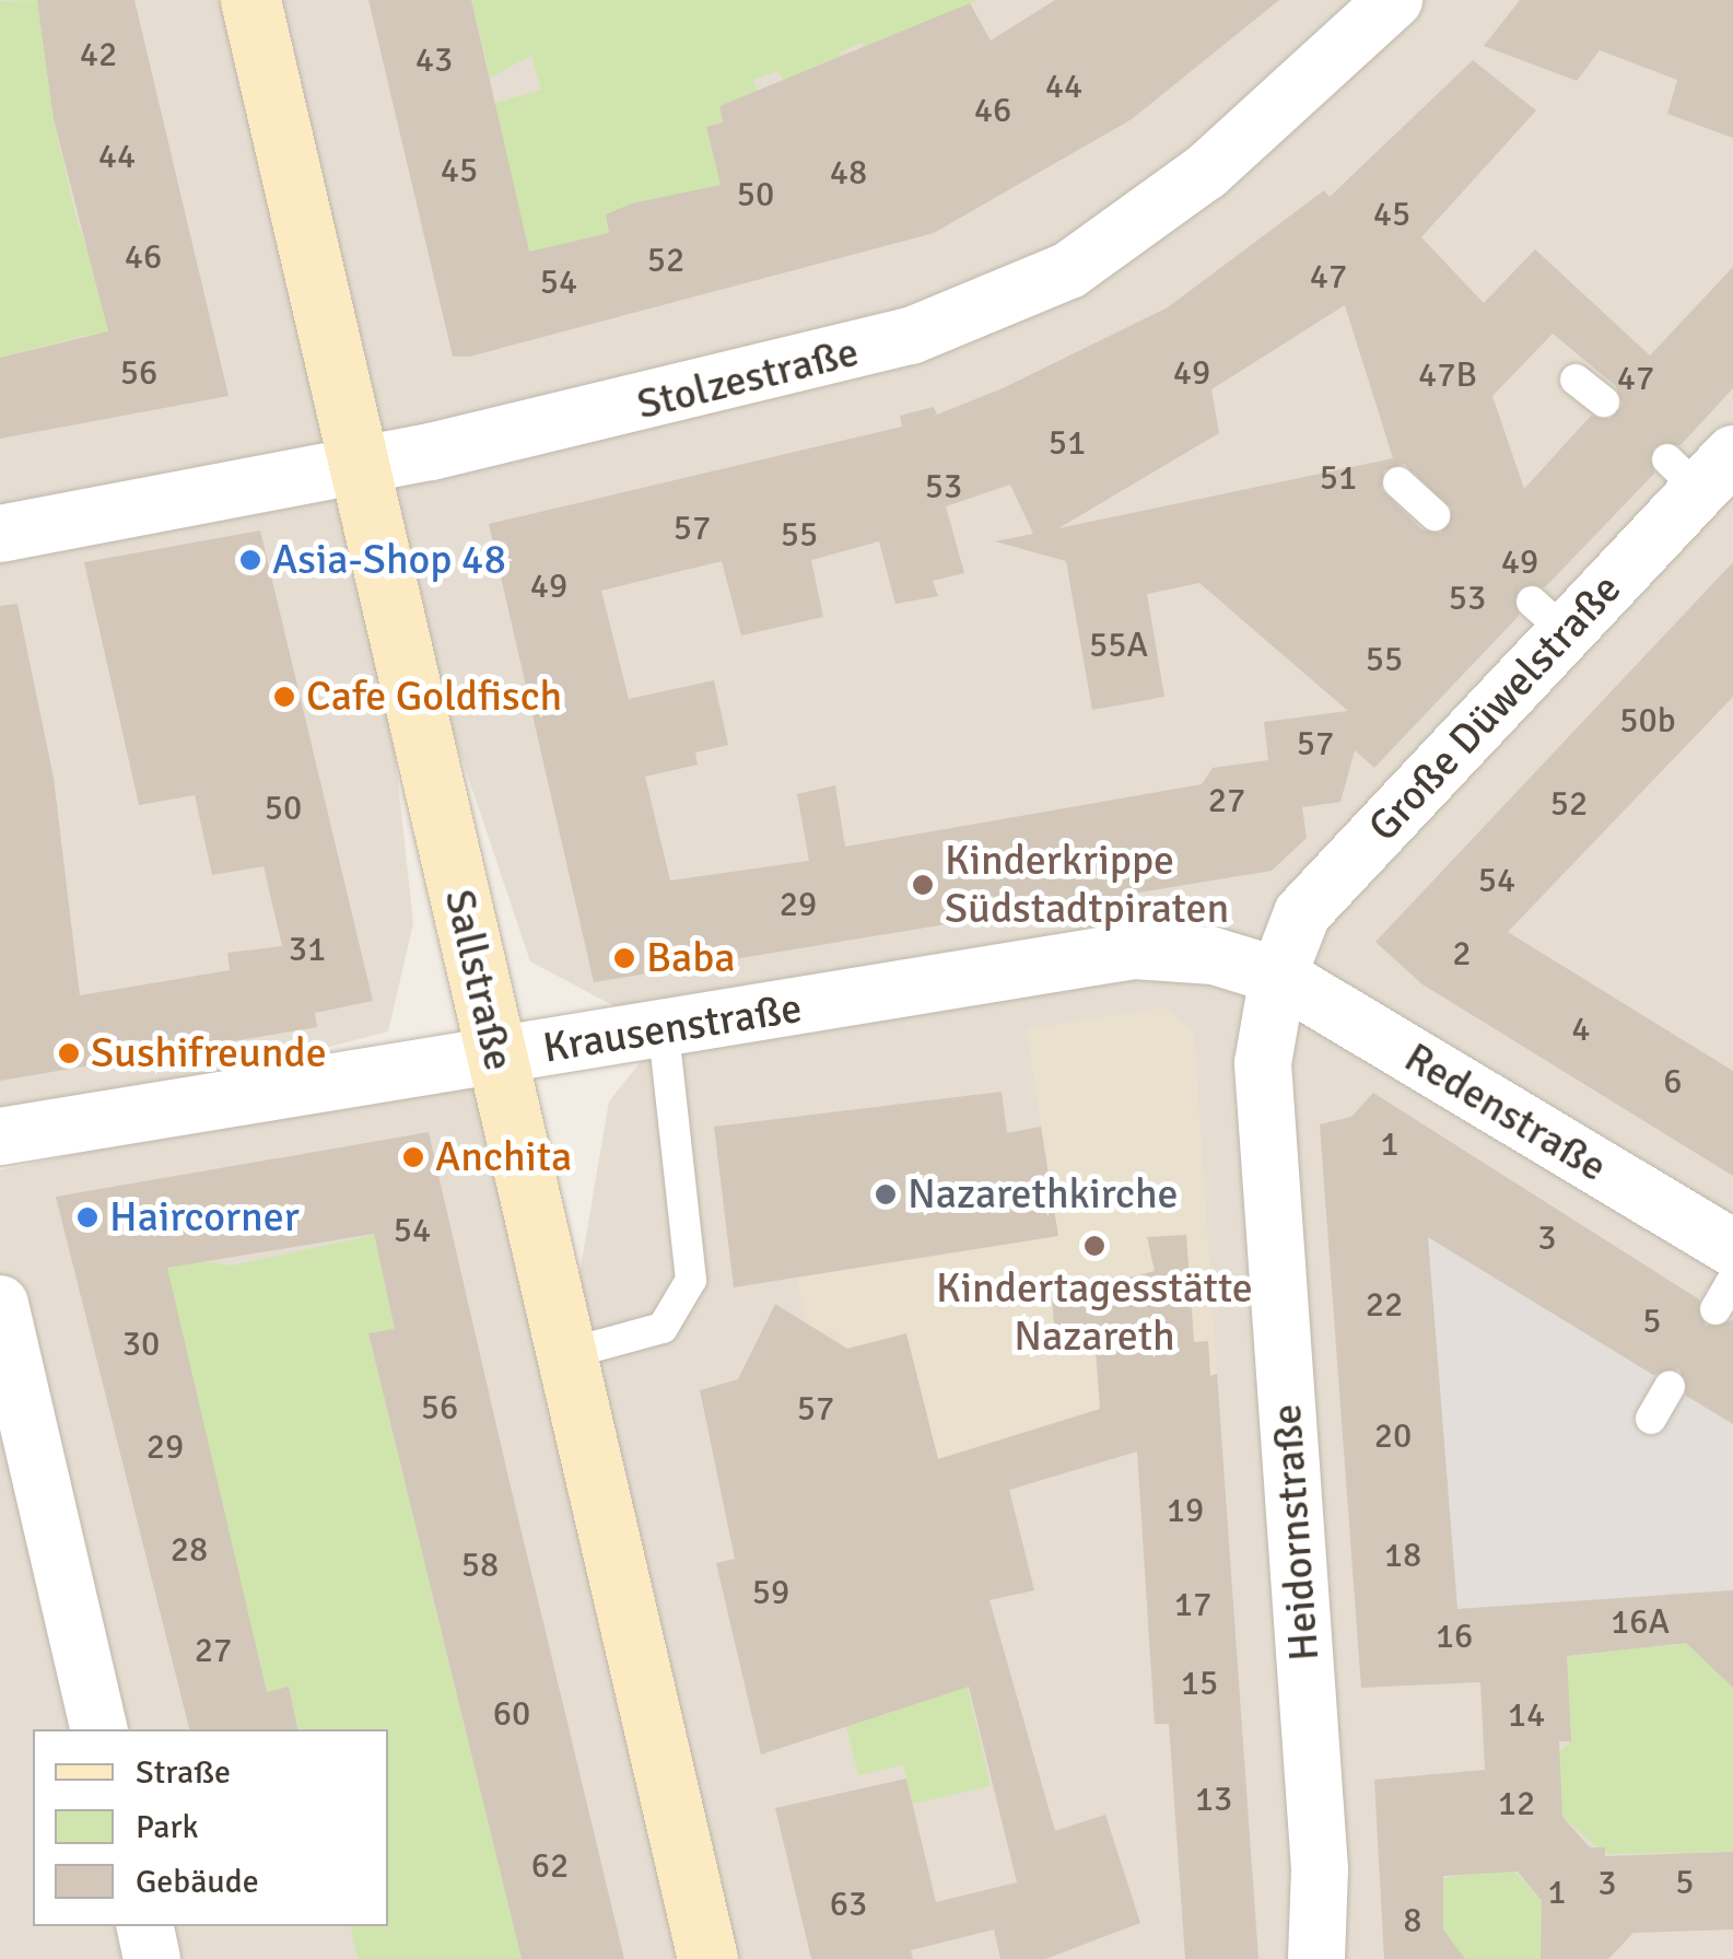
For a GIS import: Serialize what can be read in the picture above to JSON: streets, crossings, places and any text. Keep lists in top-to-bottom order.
{
  "streets": {
    "street": [
      "Stolzestraße",
      "Große Düwelstraße",
      "Sallstraße",
      "Krausenstraße",
      "Redenstraße",
      "Heidornstraße"
    ]
  },
  "crossings": [
    ["Stolzestraße", "Sallstraße"],
    ["Große Düwelstraße", "Krausenstraße"],
    ["Große Düwelstraße", "Redenstraße"],
    ["Große Düwelstraße", "Heidornstraße"],
    ["Sallstraße", "Krausenstraße"],
    ["Krausenstraße", "Redenstraße"],
    ["Krausenstraße", "Heidornstraße"],
    ["Redenstraße", "Heidornstraße"]
  ],
  "places": [
    "Asia-Shop 48",
    "Cafe Goldfisch",
    "Kinderkrippe Südstadtpiraten",
    "Baba",
    "Sushifreunde",
    "Anchita",
    "Nazarethkirche",
    "Haircorner",
    "Kindertagesstätte Nazareth"
  ],
  "house_numbers": [
    "42",
    "43",
    "44",
    "46",
    "44",
    "45",
    "48",
    "50",
    "45",
    "46",
    "52",
    "47",
    "54",
    "56",
    "49",
    "47B",
    "47",
    "51",
    "51",
    "53",
    "57",
    "55",
    "49",
    "49",
    "53",
    "55A",
    "55",
    "50b",
    "57",
    "27",
    "52",
    "50",
    "54",
    "29",
    "31",
    "2",
    "4",
    "6",
    "1",
    "54",
    "3",
    "22",
    "5",
    "30",
    "56",
    "57",
    "20",
    "29",
    "19",
    "28",
    "18",
    "58",
    "59",
    "17",
    "16A",
    "16",
    "27",
    "15",
    "60",
    "14",
    "13",
    "12",
    "62",
    "5",
    "3",
    "1",
    "63",
    "8"
  ],
  "legend": ["Straße", "Park", "Gebäude"]
}
